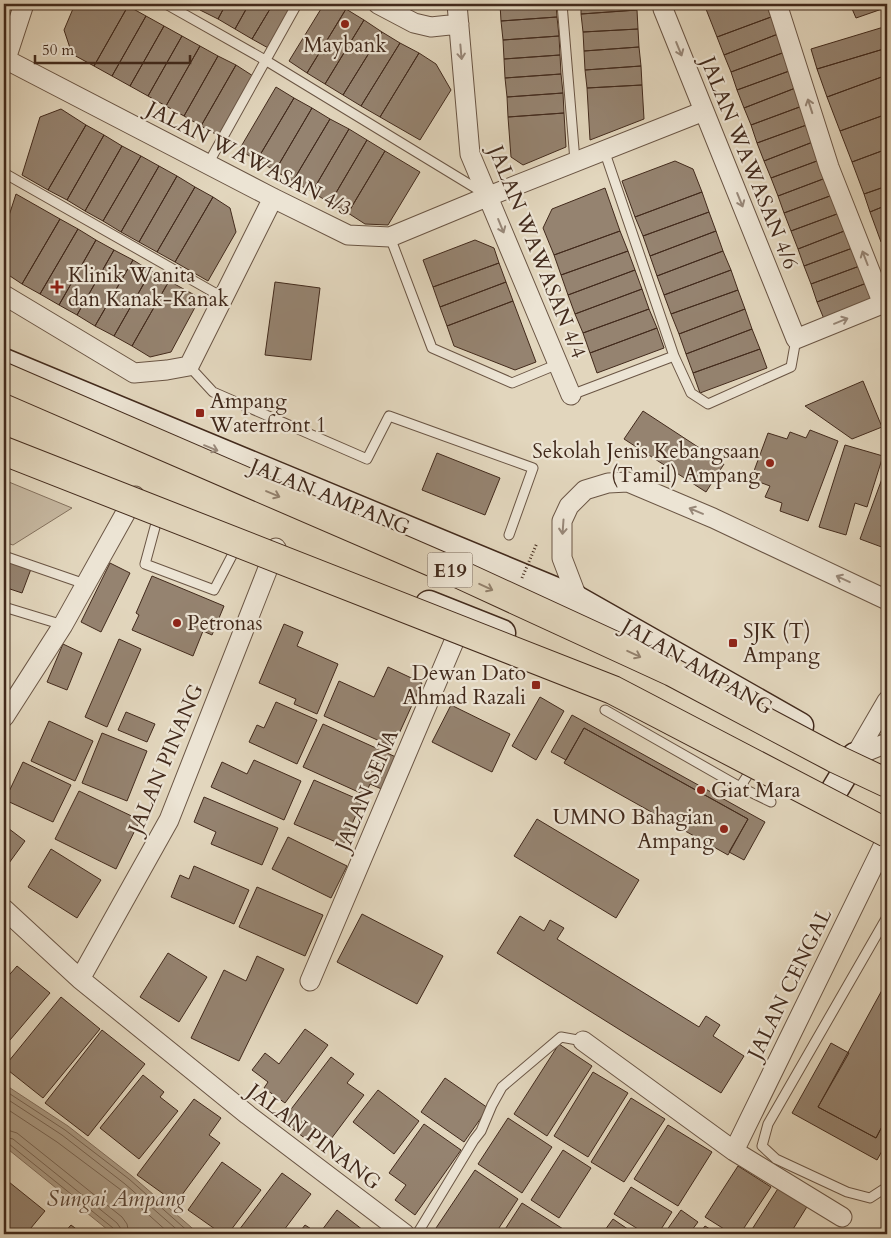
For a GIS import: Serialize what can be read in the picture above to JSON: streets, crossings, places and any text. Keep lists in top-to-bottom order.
{
  "streets": {
    "highway": ["E19"],
    "main road": ["JALAN AMPANG"],
    "street": [
      "JALAN WAWASAN 4/3",
      "JALAN WAWASAN 4/6",
      "JALAN WAWASAN 4/4",
      "JALAN PINANG",
      "JALAN SENA",
      "JALAN CENGAL"
    ]
  },
  "crossings": [
    ["JALAN WAWASAN 4/3", "JALAN WAWASAN 4/6"],
    ["JALAN WAWASAN 4/3", "JALAN WAWASAN 4/4"],
    ["JALAN AMPANG", "JALAN PINANG"],
    ["JALAN AMPANG", "JALAN SENA"]
  ],
  "one_way": ["JALAN WAWASAN 4/4"],
  "water": ["Sungai Ampang"],
  "places": {
    "other": [
      "Maybank",
      "Sekolah Jenis Kebangsaan (Tamil) Ampang",
      "Petronas",
      "Giat Mara",
      "UMNO Bahagian Ampang"
    ],
    "health": ["Klinik Wanita dan Kanak-Kanak"],
    "transit": ["Ampang Waterfront 1", "SJK (T) Ampang", "Dewan Dato Ahmad Razali"]
  },
  "scale_bar": "50 m"
}
